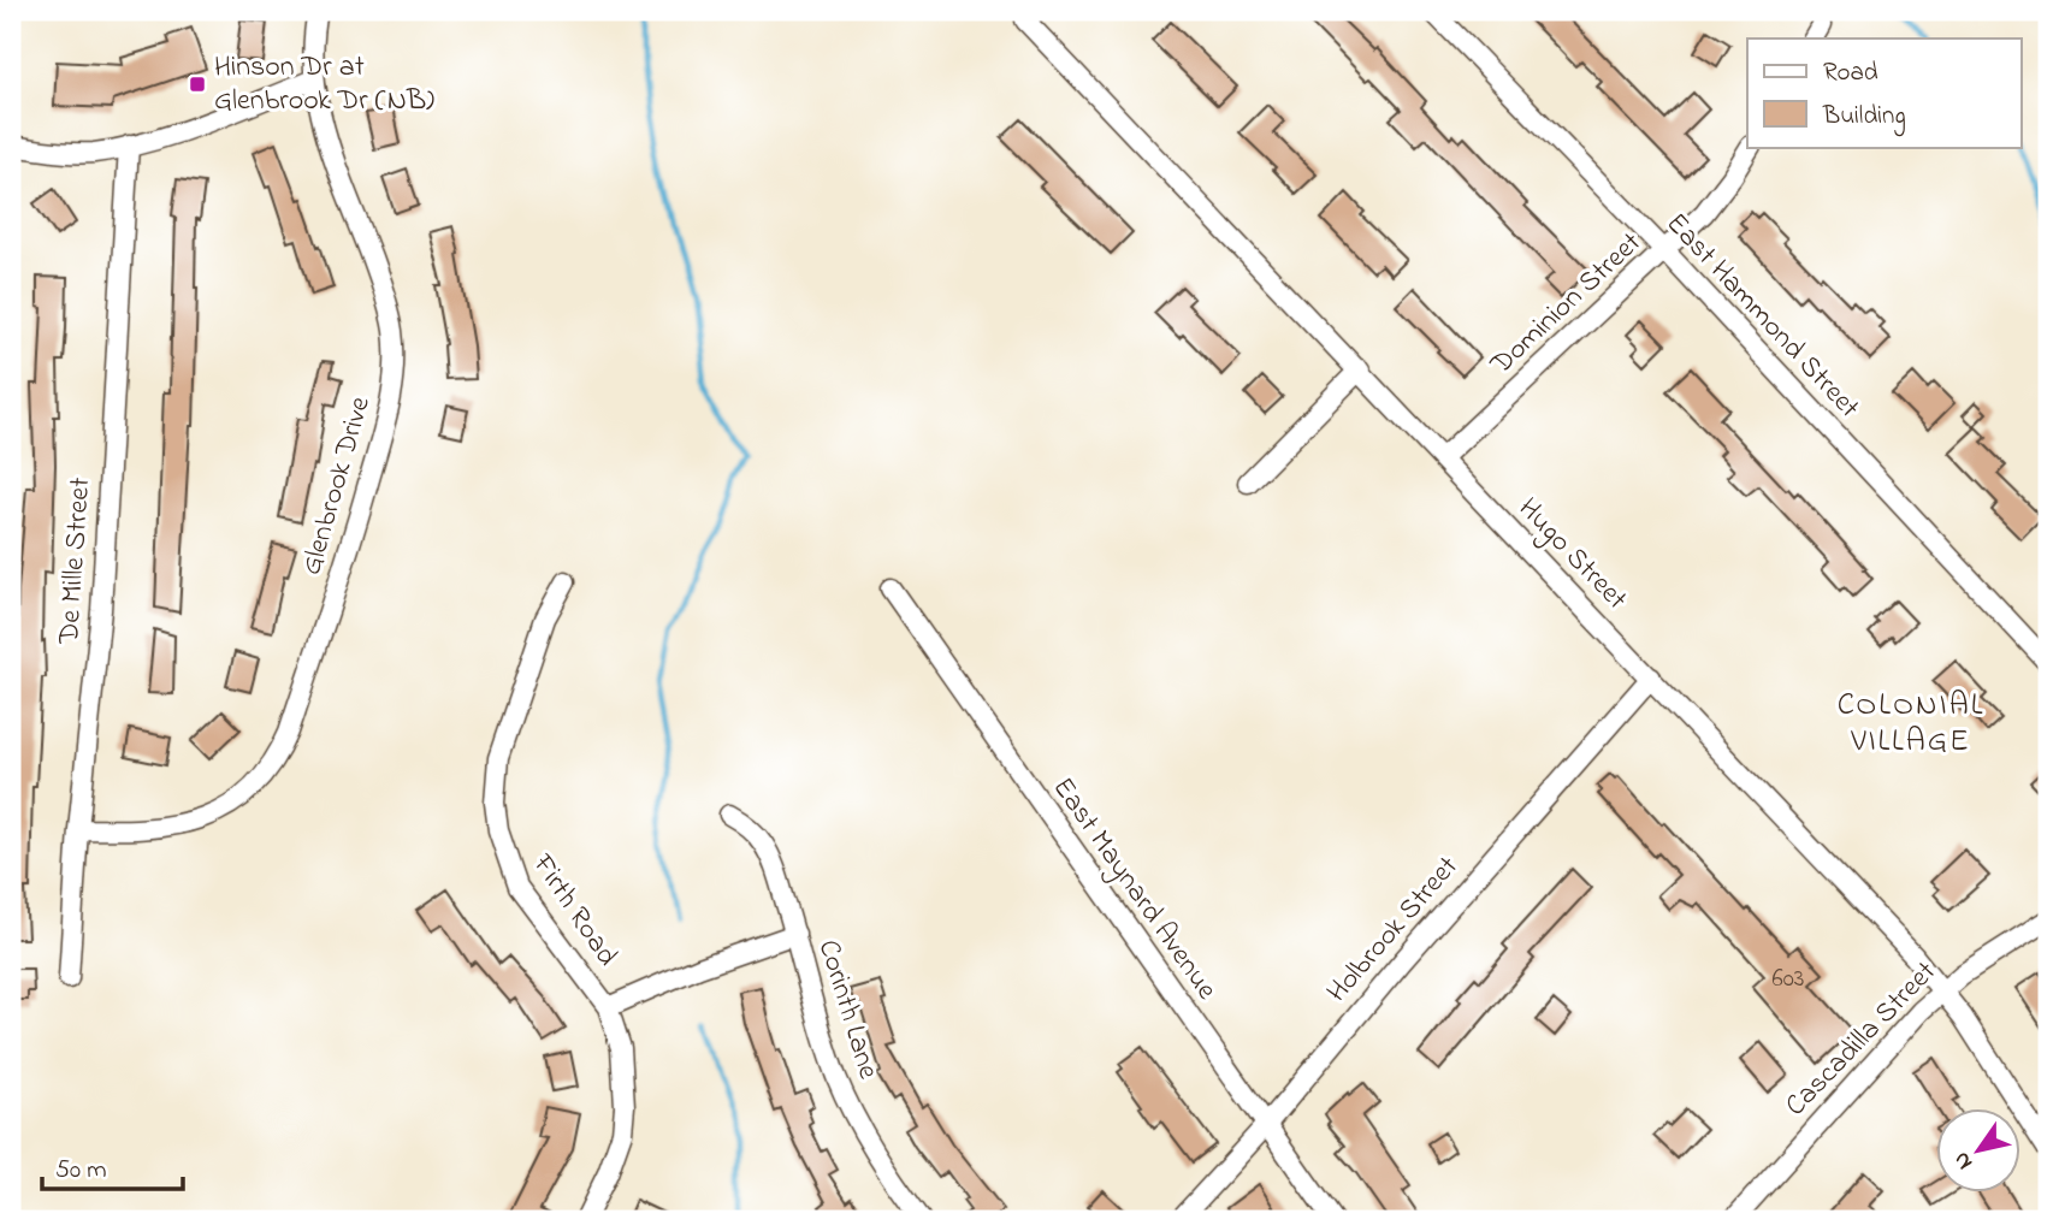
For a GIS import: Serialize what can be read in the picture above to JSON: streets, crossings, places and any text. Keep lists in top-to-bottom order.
{
  "streets": {
    "street": [
      "Dominion Street",
      "East Hammond Street",
      "Glenbrook Drive",
      "Hugo Street",
      "De Mille Street",
      "East Maynard Avenue",
      "Firth Road",
      "Holbrook Street",
      "Corinth Lane",
      "Cascadilla Street"
    ]
  },
  "crossings": [
    ["Dominion Street", "East Hammond Street"],
    ["Dominion Street", "Hugo Street"],
    ["Glenbrook Drive", "De Mille Street"],
    ["Hugo Street", "Holbrook Street"],
    ["Hugo Street", "Cascadilla Street"],
    ["East Maynard Avenue", "Holbrook Street"]
  ],
  "districts": ["COLONIAL VILLAGE"],
  "places": {
    "transit": ["Hinson Dr at Glenbrook Dr (NB)"]
  },
  "house_numbers": ["603"],
  "legend": ["Road", "Building"],
  "scale_bar": "50 m",
  "north": "bottom left"
}
